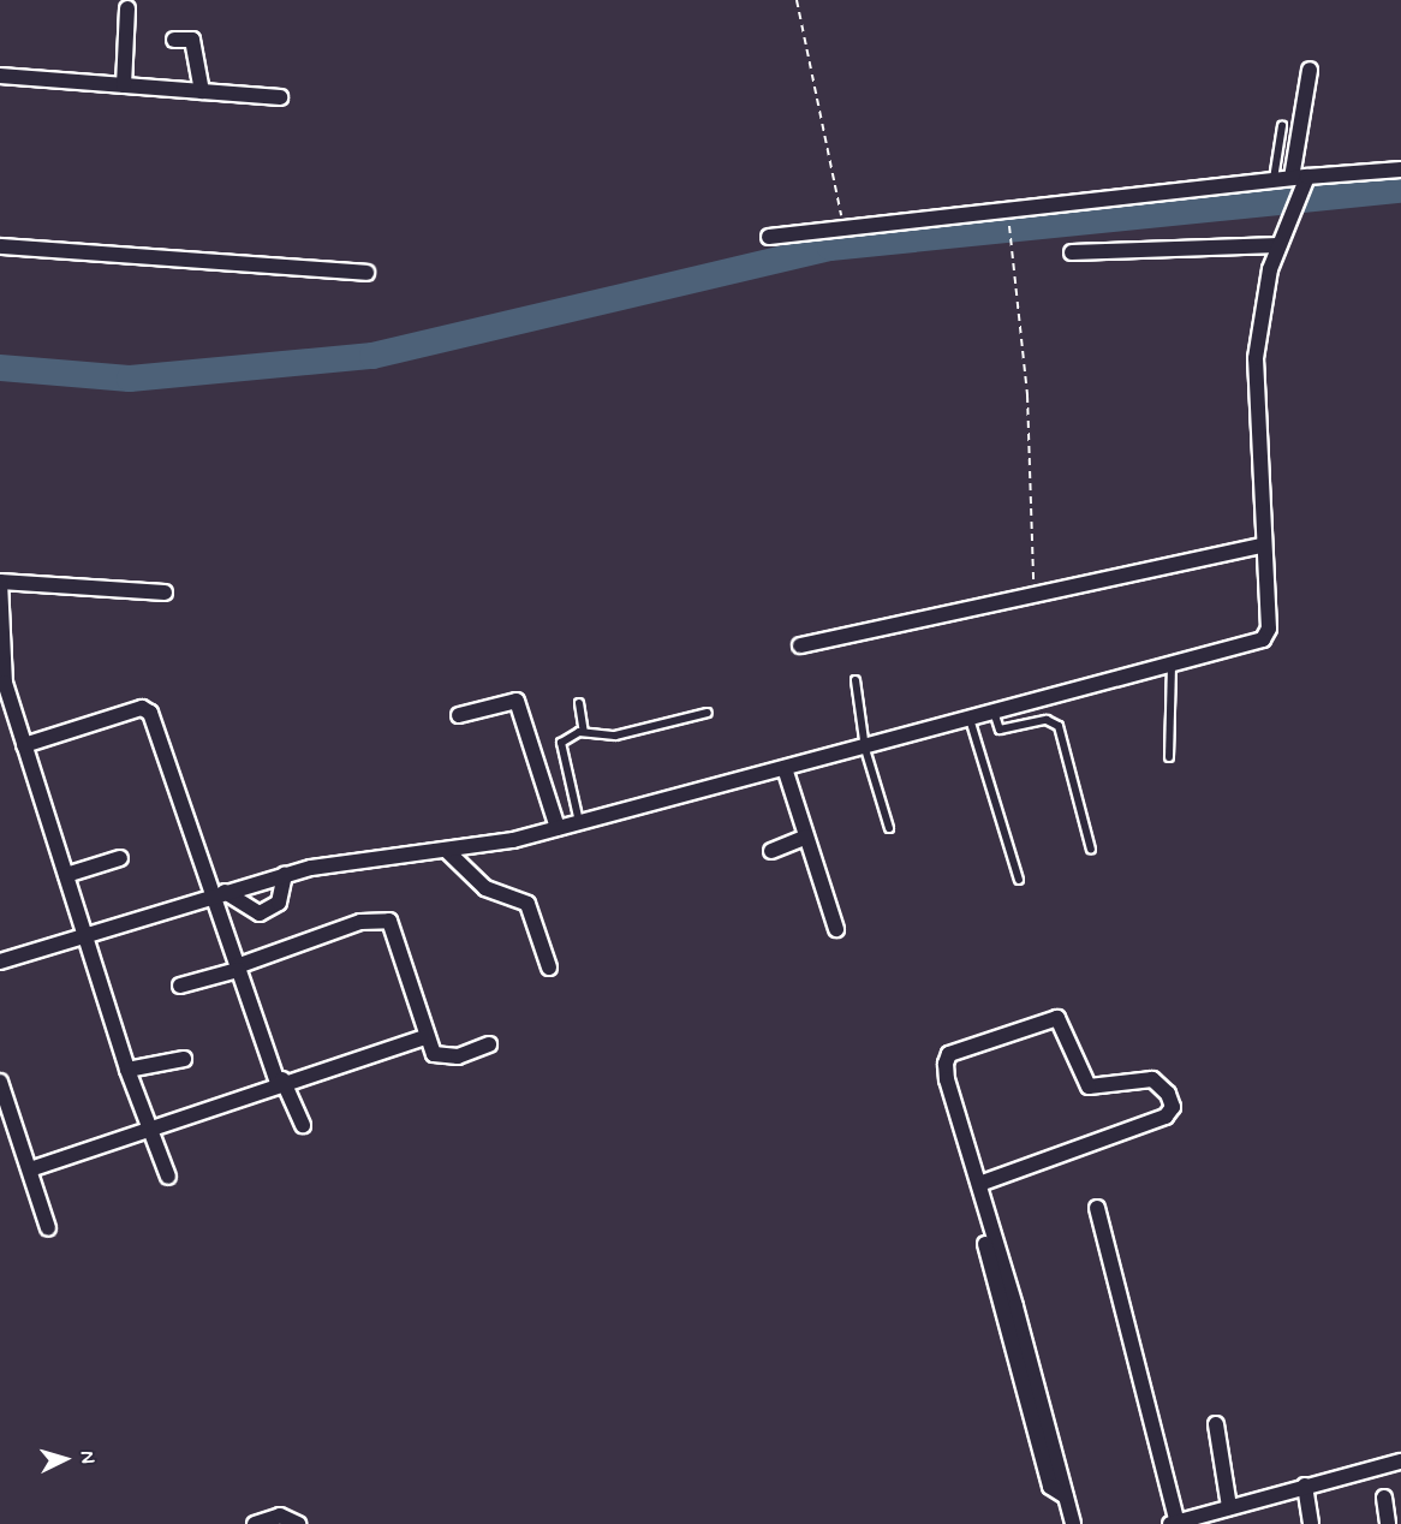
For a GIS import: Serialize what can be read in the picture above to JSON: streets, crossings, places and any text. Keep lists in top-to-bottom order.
{
  "north": "right"
}
